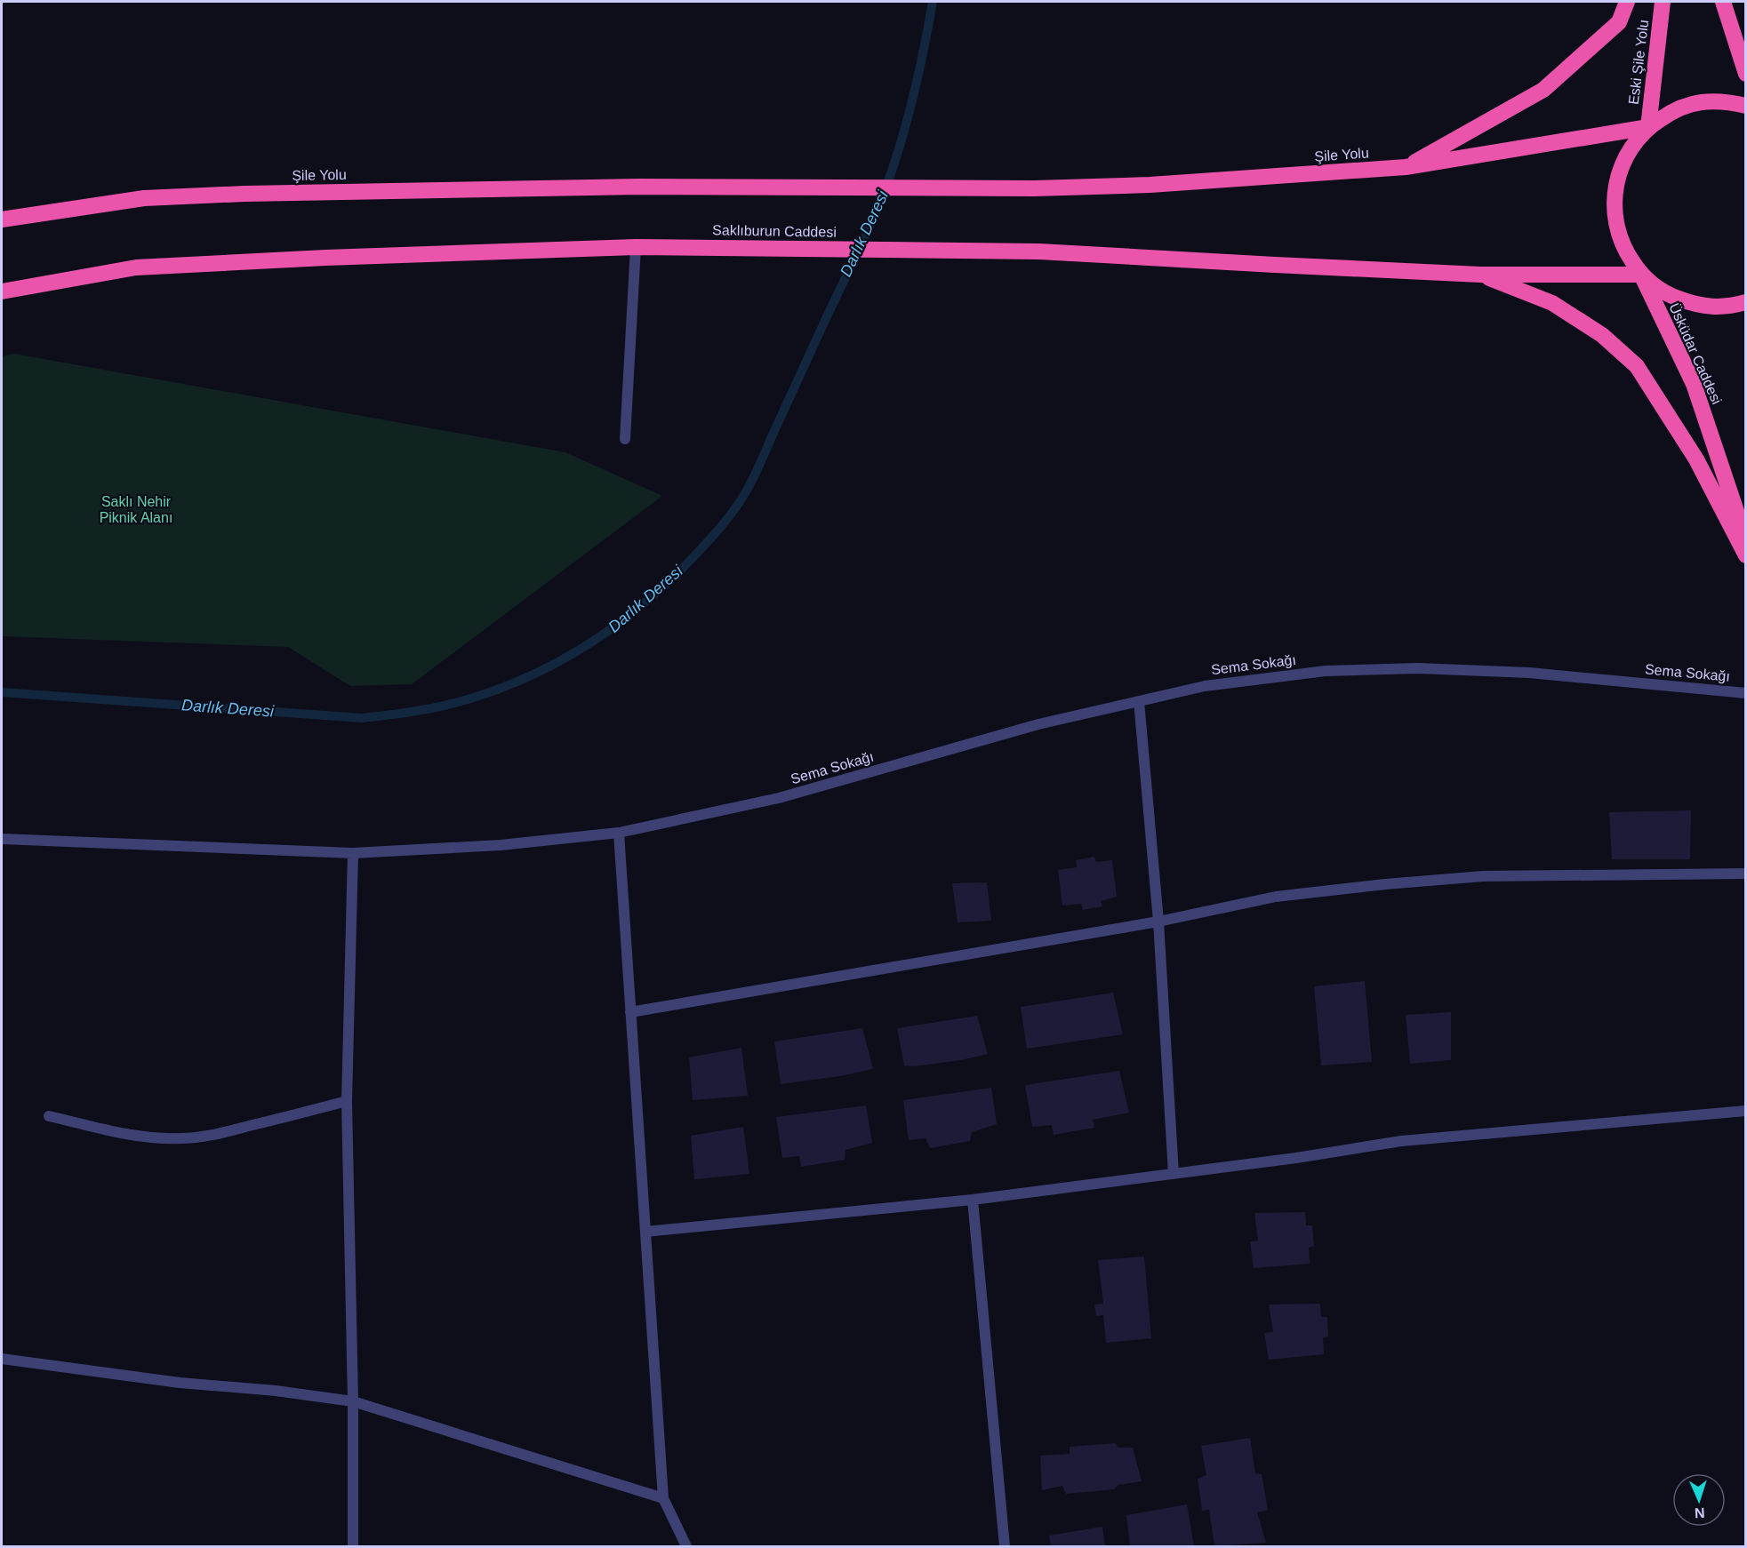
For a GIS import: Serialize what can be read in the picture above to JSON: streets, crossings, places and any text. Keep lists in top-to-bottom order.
{
  "streets": {
    "highway": [
      "Eski Şile Yolu",
      "Şile Yolu",
      "Saklıburun Caddesi",
      "Üsküdar Caddesi"
    ],
    "street": ["Sema Sokağı"]
  },
  "crossings": [
    ["Eski Şile Yolu", "Şile Yolu"]
  ],
  "water": ["Darlık Deresi"],
  "parks": ["Saklı Nehir Piknik Alanı"],
  "north": "bottom"
}
